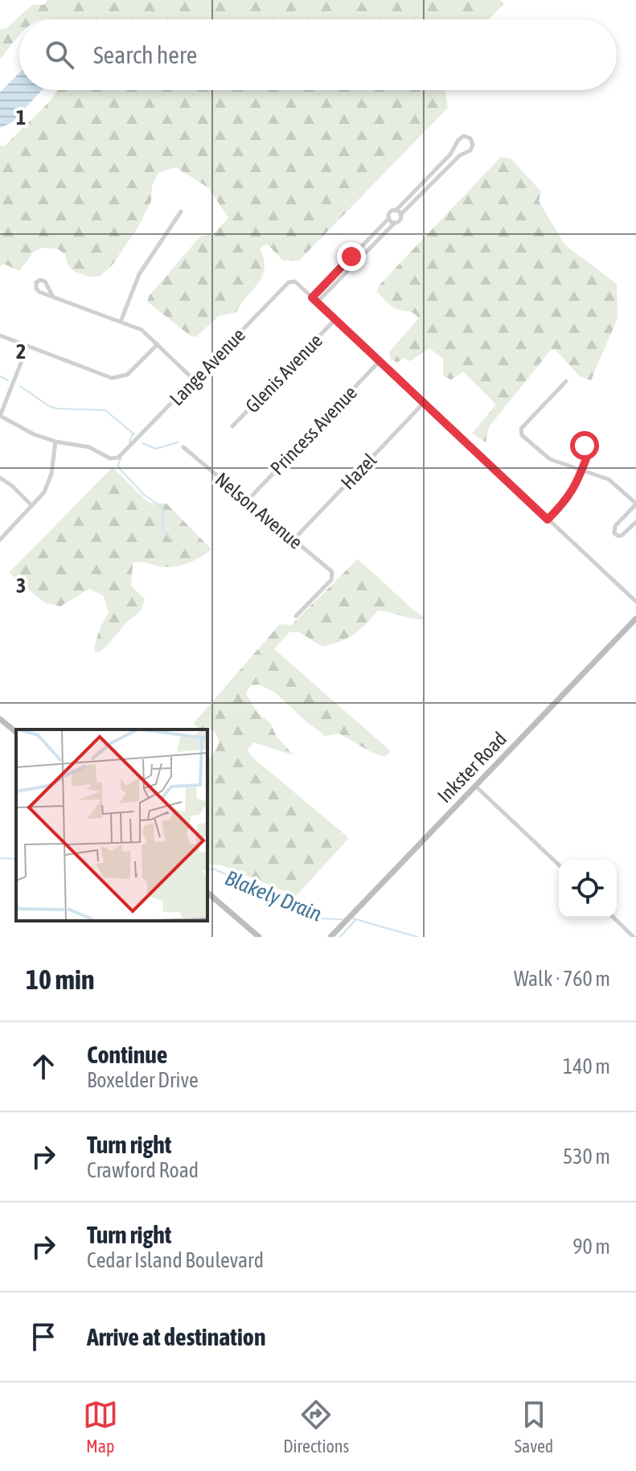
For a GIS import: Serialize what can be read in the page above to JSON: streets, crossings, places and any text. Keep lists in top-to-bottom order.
{
  "streets": {
    "street": [
      "Lange Avenue",
      "Glenis Avenue",
      "Princess Avenue",
      "Hazel",
      "Nelson Avenue",
      "Inkster Road"
    ]
  },
  "crossings": [
    ["Princess Avenue", "Nelson Avenue"],
    ["Hazel", "Nelson Avenue"]
  ],
  "water": ["Blakely Drain"],
  "page": {
    "search": "Search here",
    "heading": ["10 min", "Walk · 760 m"],
    "list": [
      ["Continue", "Boxelder Drive", "140 m"],
      ["Turn right", "Crawford Road", "530 m"],
      ["Turn right", "Cedar Island Boulevard", "90 m"],
      "Arrive at destination"
    ],
    "nav": ["Map", "Directions", "Saved"]
  },
  "grid": {
    "rows": ["1", "2", "3"]
  }
}
